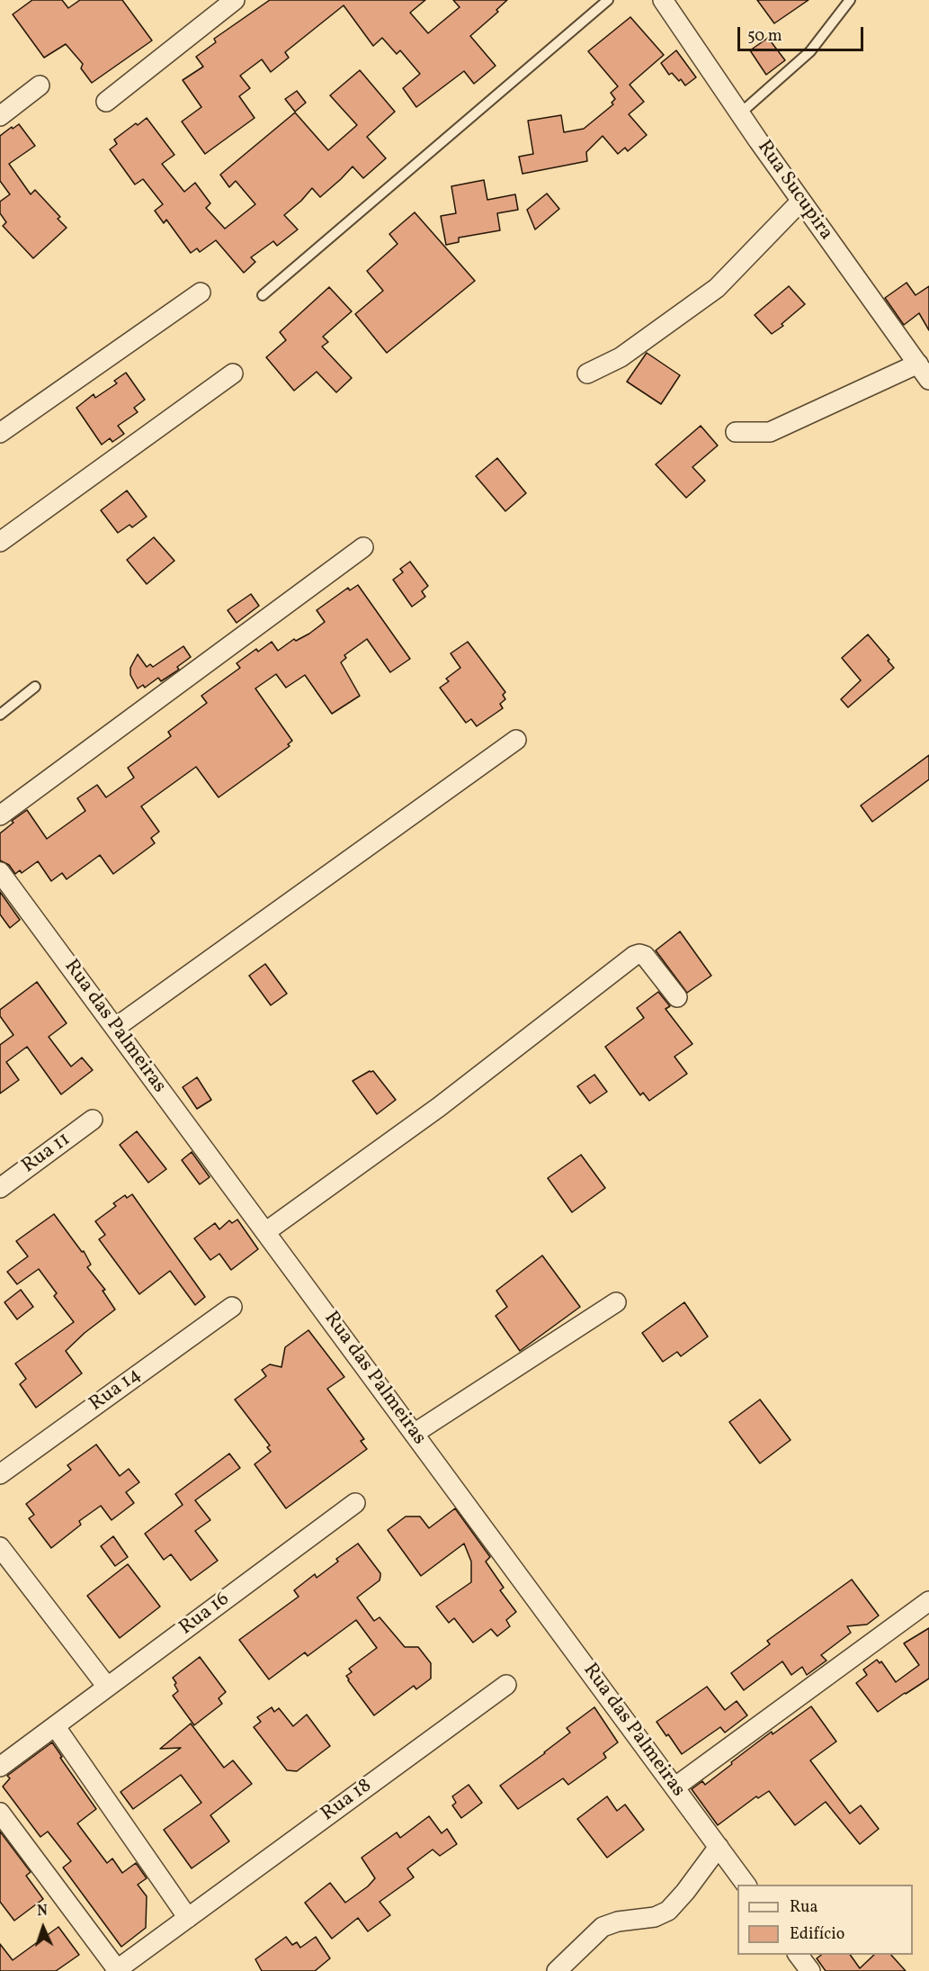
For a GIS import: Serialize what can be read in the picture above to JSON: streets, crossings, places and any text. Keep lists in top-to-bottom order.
{
  "streets": {
    "street": [
      "Rua Sucupira",
      "Rua das Palmeiras",
      "Rua 11",
      "Rua 14",
      "Rua 16",
      "Rua 18"
    ]
  },
  "legend": ["Rua", "Edifício"],
  "scale_bar": "50 m",
  "north": "top"
}
